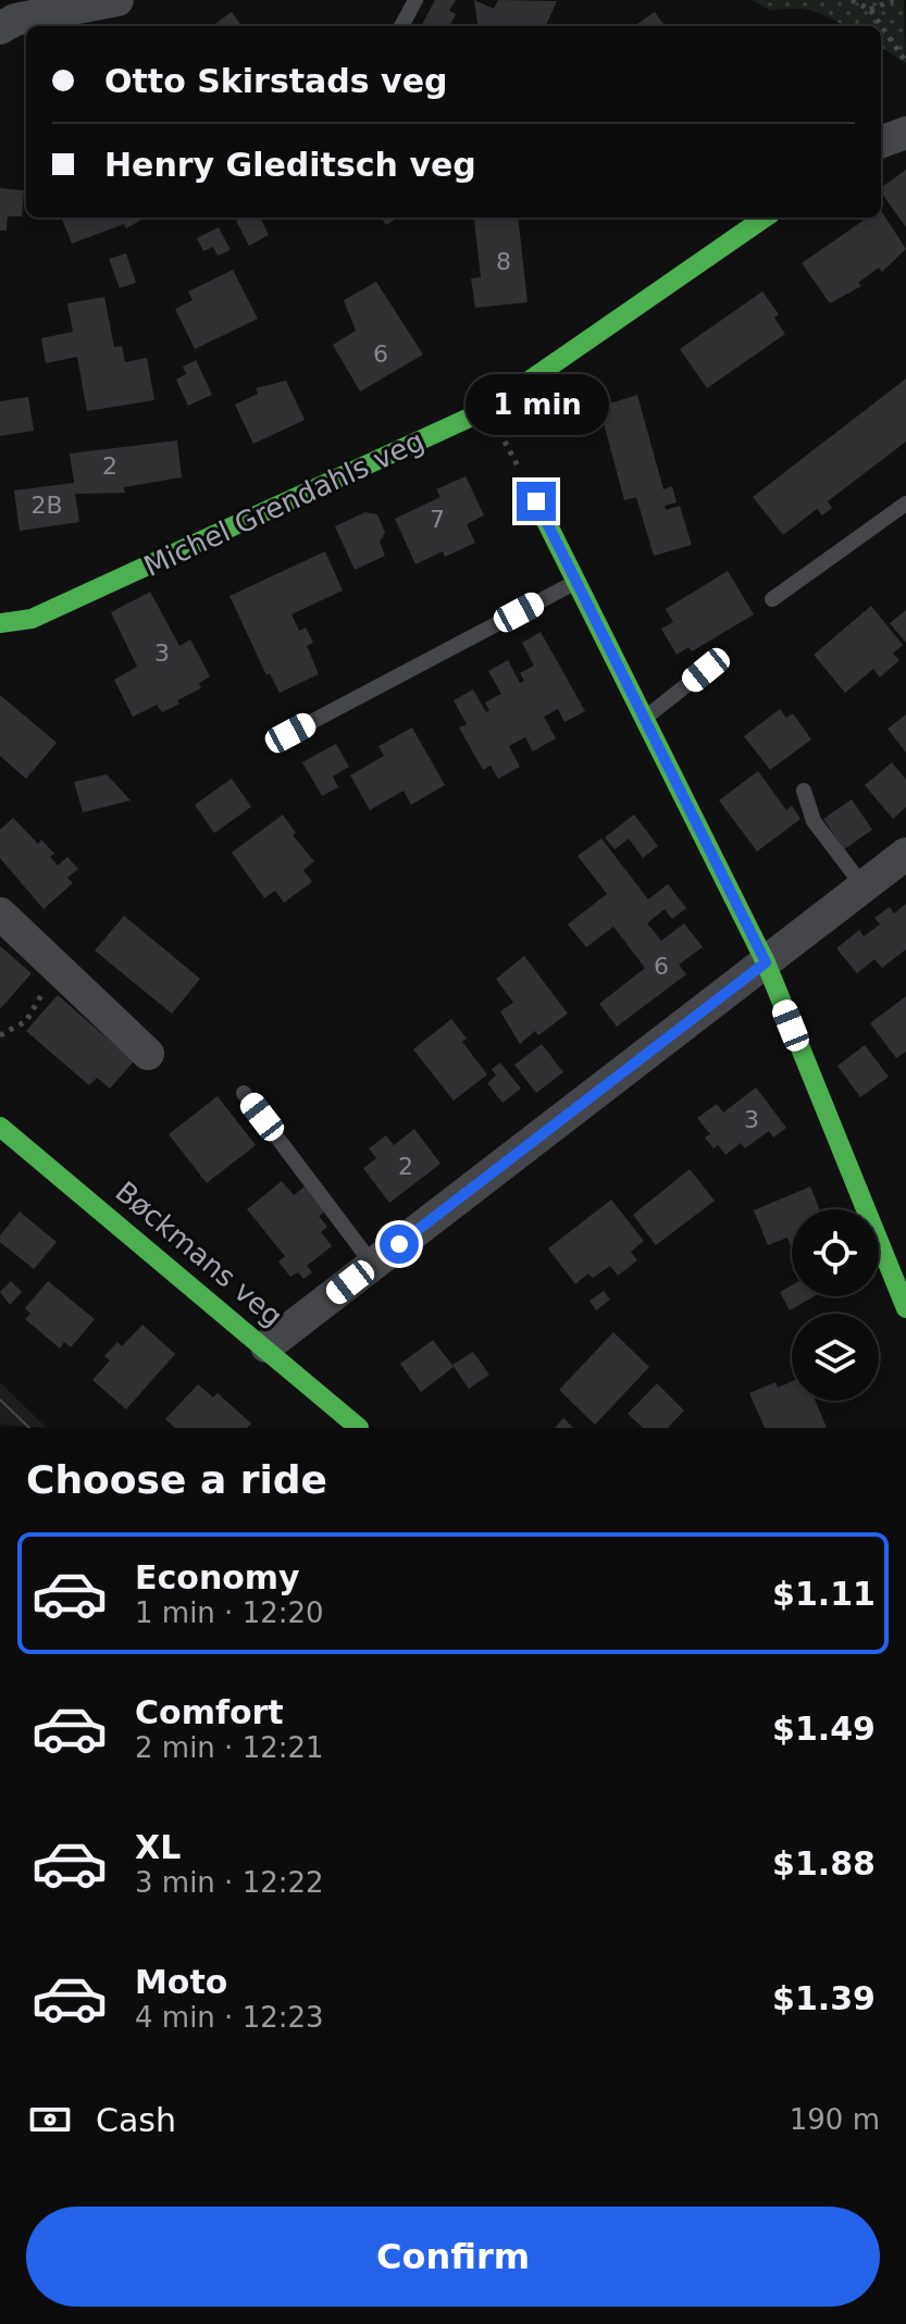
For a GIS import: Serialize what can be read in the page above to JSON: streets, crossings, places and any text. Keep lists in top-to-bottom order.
{
  "streets": {
    "street": ["Michel Grendahls veg", "Bøckmans veg"]
  },
  "house_numbers": [
    "8",
    "6",
    "2",
    "2B",
    "7",
    "3",
    "6",
    "3",
    "2"
  ],
  "page": {
    "banner": ["Otto Skirstads veg", "Henry Gleditsch veg"],
    "bubble": "1 min",
    "heading": "Choose a ride",
    "list": [
      {
        "name": "Economy",
        "note": "1 min · 12:20",
        "value": "$1.11"
      },
      {
        "name": "Comfort",
        "note": "2 min · 12:21",
        "value": "$1.49"
      },
      {
        "name": "XL",
        "note": "3 min · 12:22",
        "value": "$1.88"
      },
      {
        "name": "Moto",
        "note": "4 min · 12:23",
        "value": "$1.39"
      }
    ],
    "pay": ["Cash", "190 m"],
    "buttons": "Confirm"
  }
}
